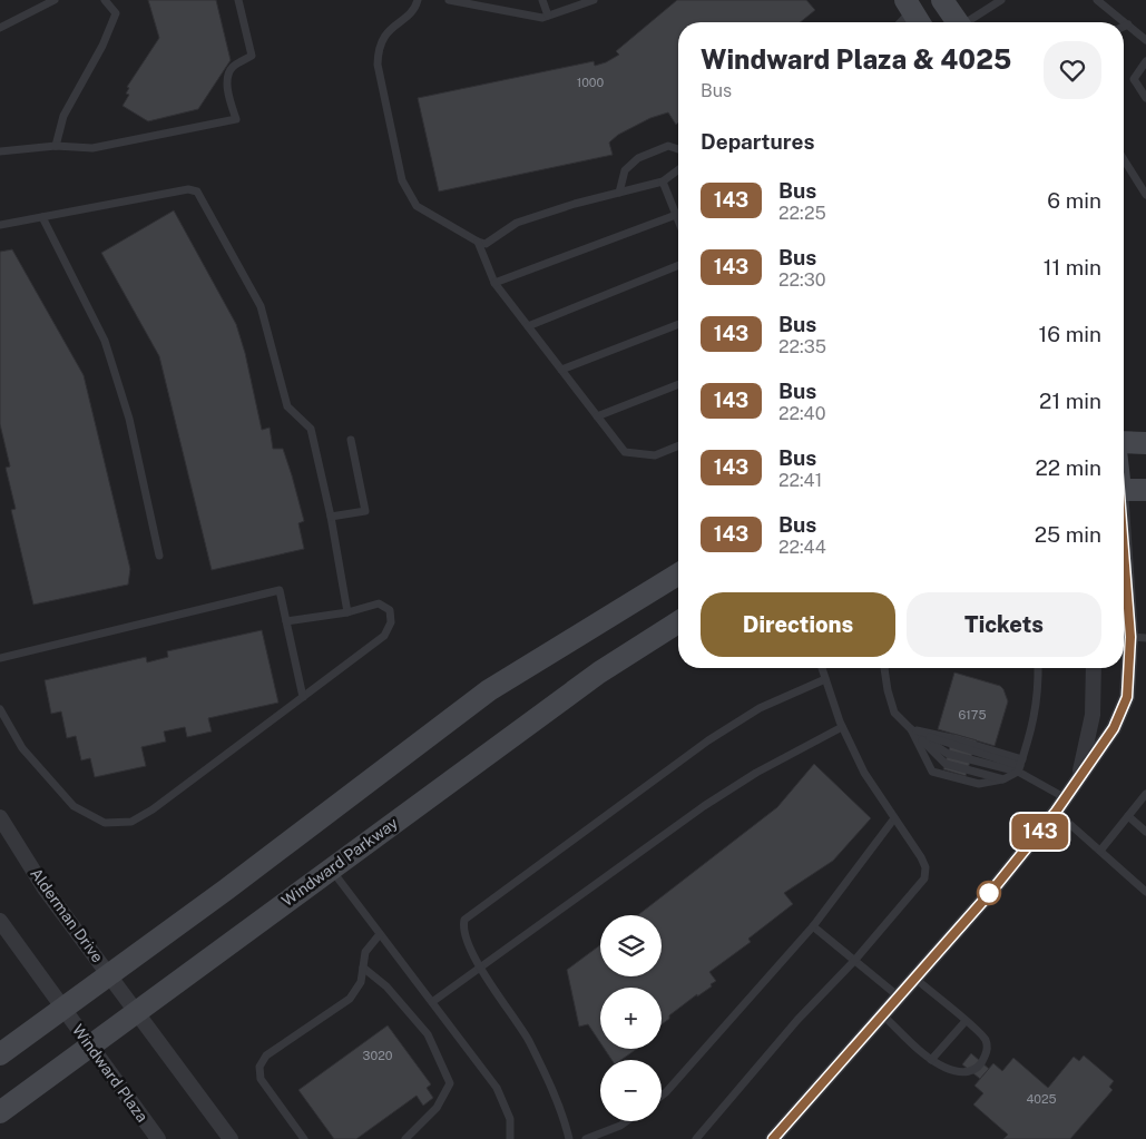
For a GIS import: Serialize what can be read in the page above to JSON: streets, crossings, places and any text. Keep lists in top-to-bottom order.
{
  "streets": {
    "main road": ["Windward Parkway"],
    "street": ["Alderman Drive", "Windward Plaza"]
  },
  "crossings": [
    ["Windward Parkway", "Alderman Drive"],
    ["Windward Parkway", "Windward Plaza"]
  ],
  "lines": ["bus line 143"],
  "house_numbers": [
    "1000",
    "6175",
    "3020",
    "4025"
  ],
  "page": {
    "on_map": "143",
    "heading": [
      ["Windward Plaza & 4025", "Bus"],
      "Departures"
    ],
    "list": [
      {
        "mark": "143",
        "name": "Bus",
        "note": "22:25",
        "value": "6 min"
      },
      {
        "mark": "143",
        "name": "Bus",
        "note": "22:30",
        "value": "11 min"
      },
      {
        "mark": "143",
        "name": "Bus",
        "note": "22:35",
        "value": "16 min"
      },
      {
        "mark": "143",
        "name": "Bus",
        "note": "22:40",
        "value": "21 min"
      },
      {
        "mark": "143",
        "name": "Bus",
        "note": "22:41",
        "value": "22 min"
      },
      {
        "mark": "143",
        "name": "Bus",
        "note": "22:44",
        "value": "25 min"
      }
    ],
    "buttons": ["Directions", "Tickets"],
    "map_buttons": ["+", "−"]
  }
}
